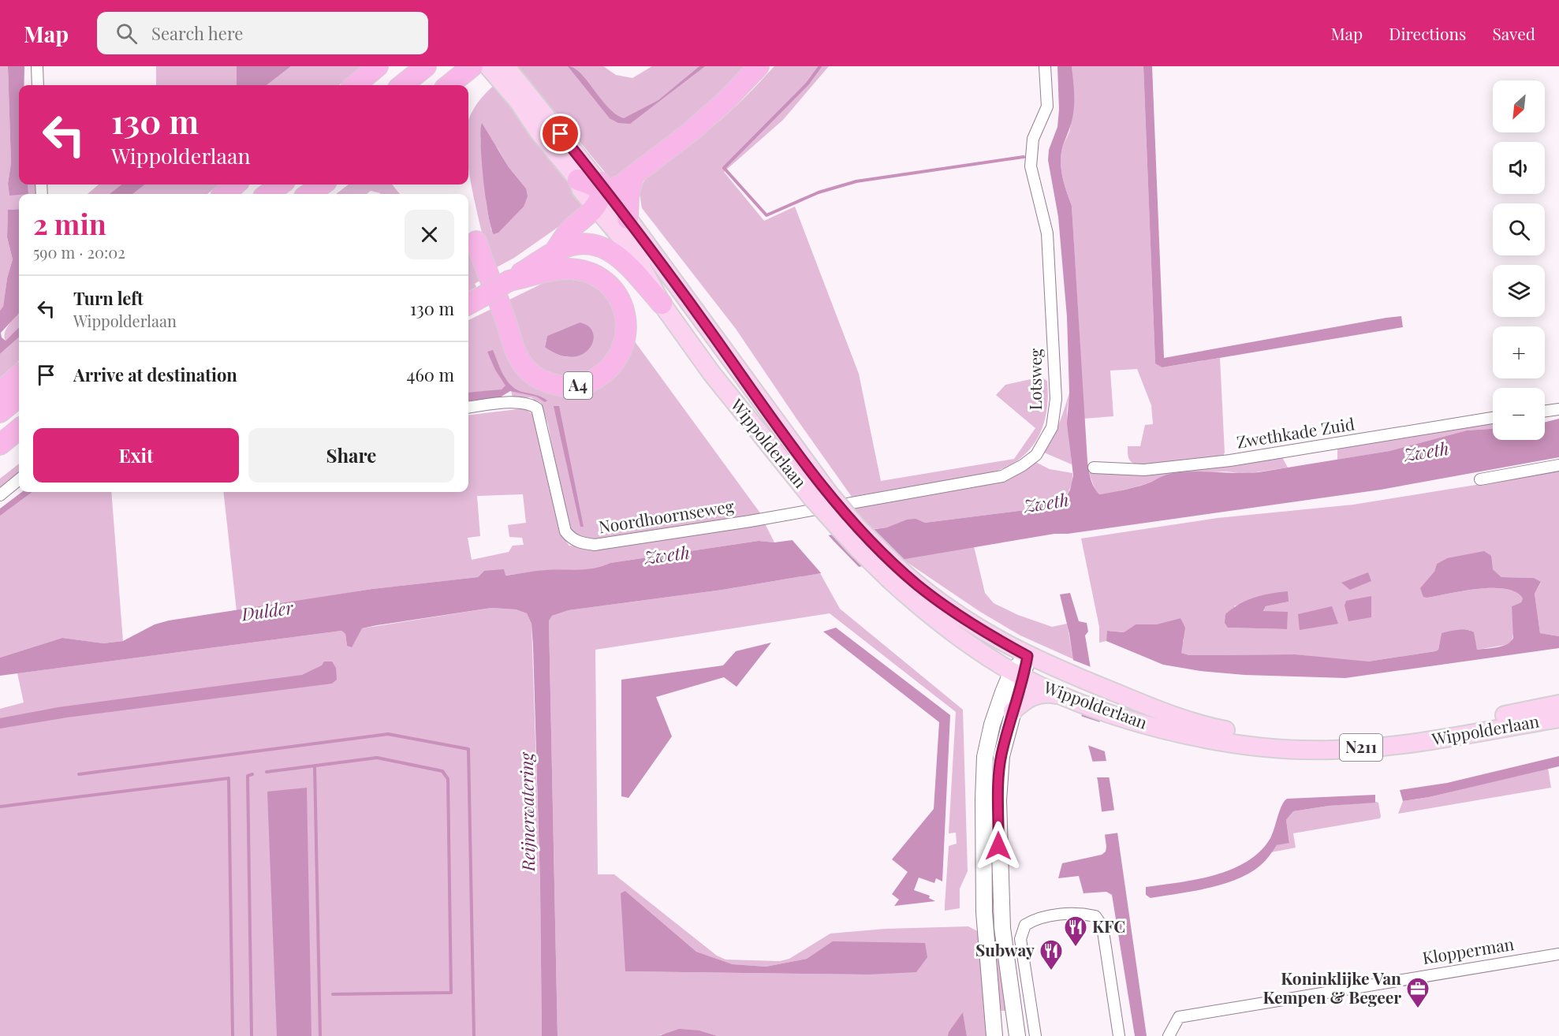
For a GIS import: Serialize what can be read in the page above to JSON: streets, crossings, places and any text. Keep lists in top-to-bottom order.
{
  "streets": {
    "highway": ["A4"],
    "main road": ["Wippolderlaan", "N211"],
    "street": [
      "Lotsweg",
      "Zwethkade Zuid",
      "Noordhoornseweg",
      "Klopperman"
    ]
  },
  "crossings": [
    ["Lotsweg", "Noordhoornseweg"],
    ["A4", "Wippolderlaan"]
  ],
  "water": ["Zweth", "Dulder", "Reijnerwatering"],
  "places": {
    "restaurant": ["KFC", "Subway"],
    "office": ["Koninklijke Van Kempen & Begeer"]
  },
  "north": "bottom left",
  "page": {
    "header": "Map",
    "search": "Search here",
    "nav": ["Map", "Directions", "Saved"],
    "map_buttons": ["+", "−"],
    "turn": ["130 m", "Wippolderlaan"],
    "heading": ["2 min", "590 m · 20:02"],
    "list": [
      {
        "name": "Turn left",
        "note": "Wippolderlaan",
        "value": "130 m"
      },
      {
        "name": "Arrive at destination",
        "value": "460 m"
      }
    ],
    "buttons": ["Exit", "Share"]
  }
}
